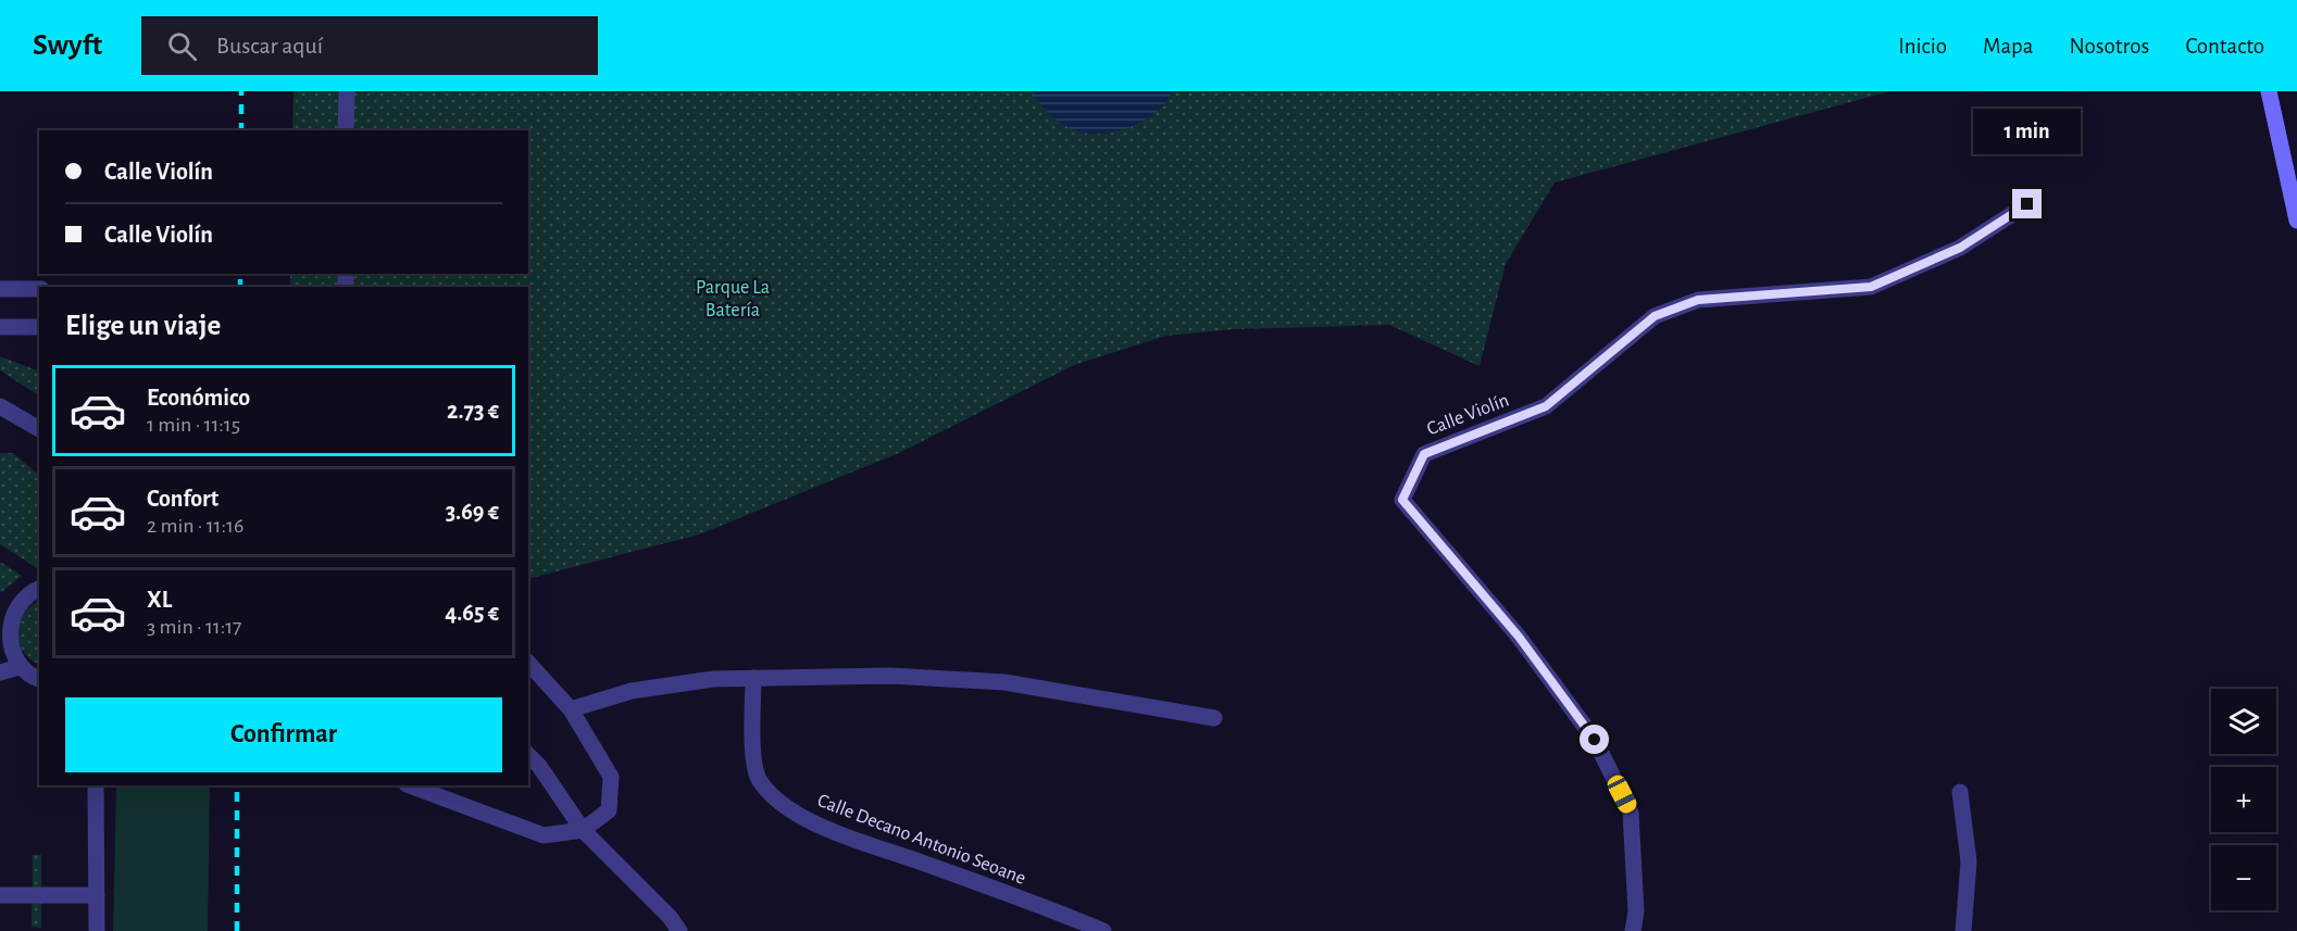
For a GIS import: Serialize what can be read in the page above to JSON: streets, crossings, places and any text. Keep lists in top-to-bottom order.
{
  "streets": {
    "street": ["Calle Violín", "Calle Decano Antonio Seoane"]
  },
  "parks": ["Parque La Batería"],
  "page": {
    "header": "Swyft",
    "search": "Buscar aquí",
    "nav": [
      "Inicio",
      "Mapa",
      "Nosotros",
      "Contacto"
    ],
    "bubble": "1 min",
    "banner": ["Calle Violín", "Calle Violín"],
    "heading": "Elige un viaje",
    "list": [
      {
        "name": "Económico",
        "note": "1 min · 11:15",
        "value": "2.73 €"
      },
      {
        "name": "Confort",
        "note": "2 min · 11:16",
        "value": "3.69 €"
      },
      {
        "name": "XL",
        "note": "3 min · 11:17",
        "value": "4.65 €"
      }
    ],
    "buttons": "Confirmar",
    "map_buttons": ["+", "−"]
  }
}
